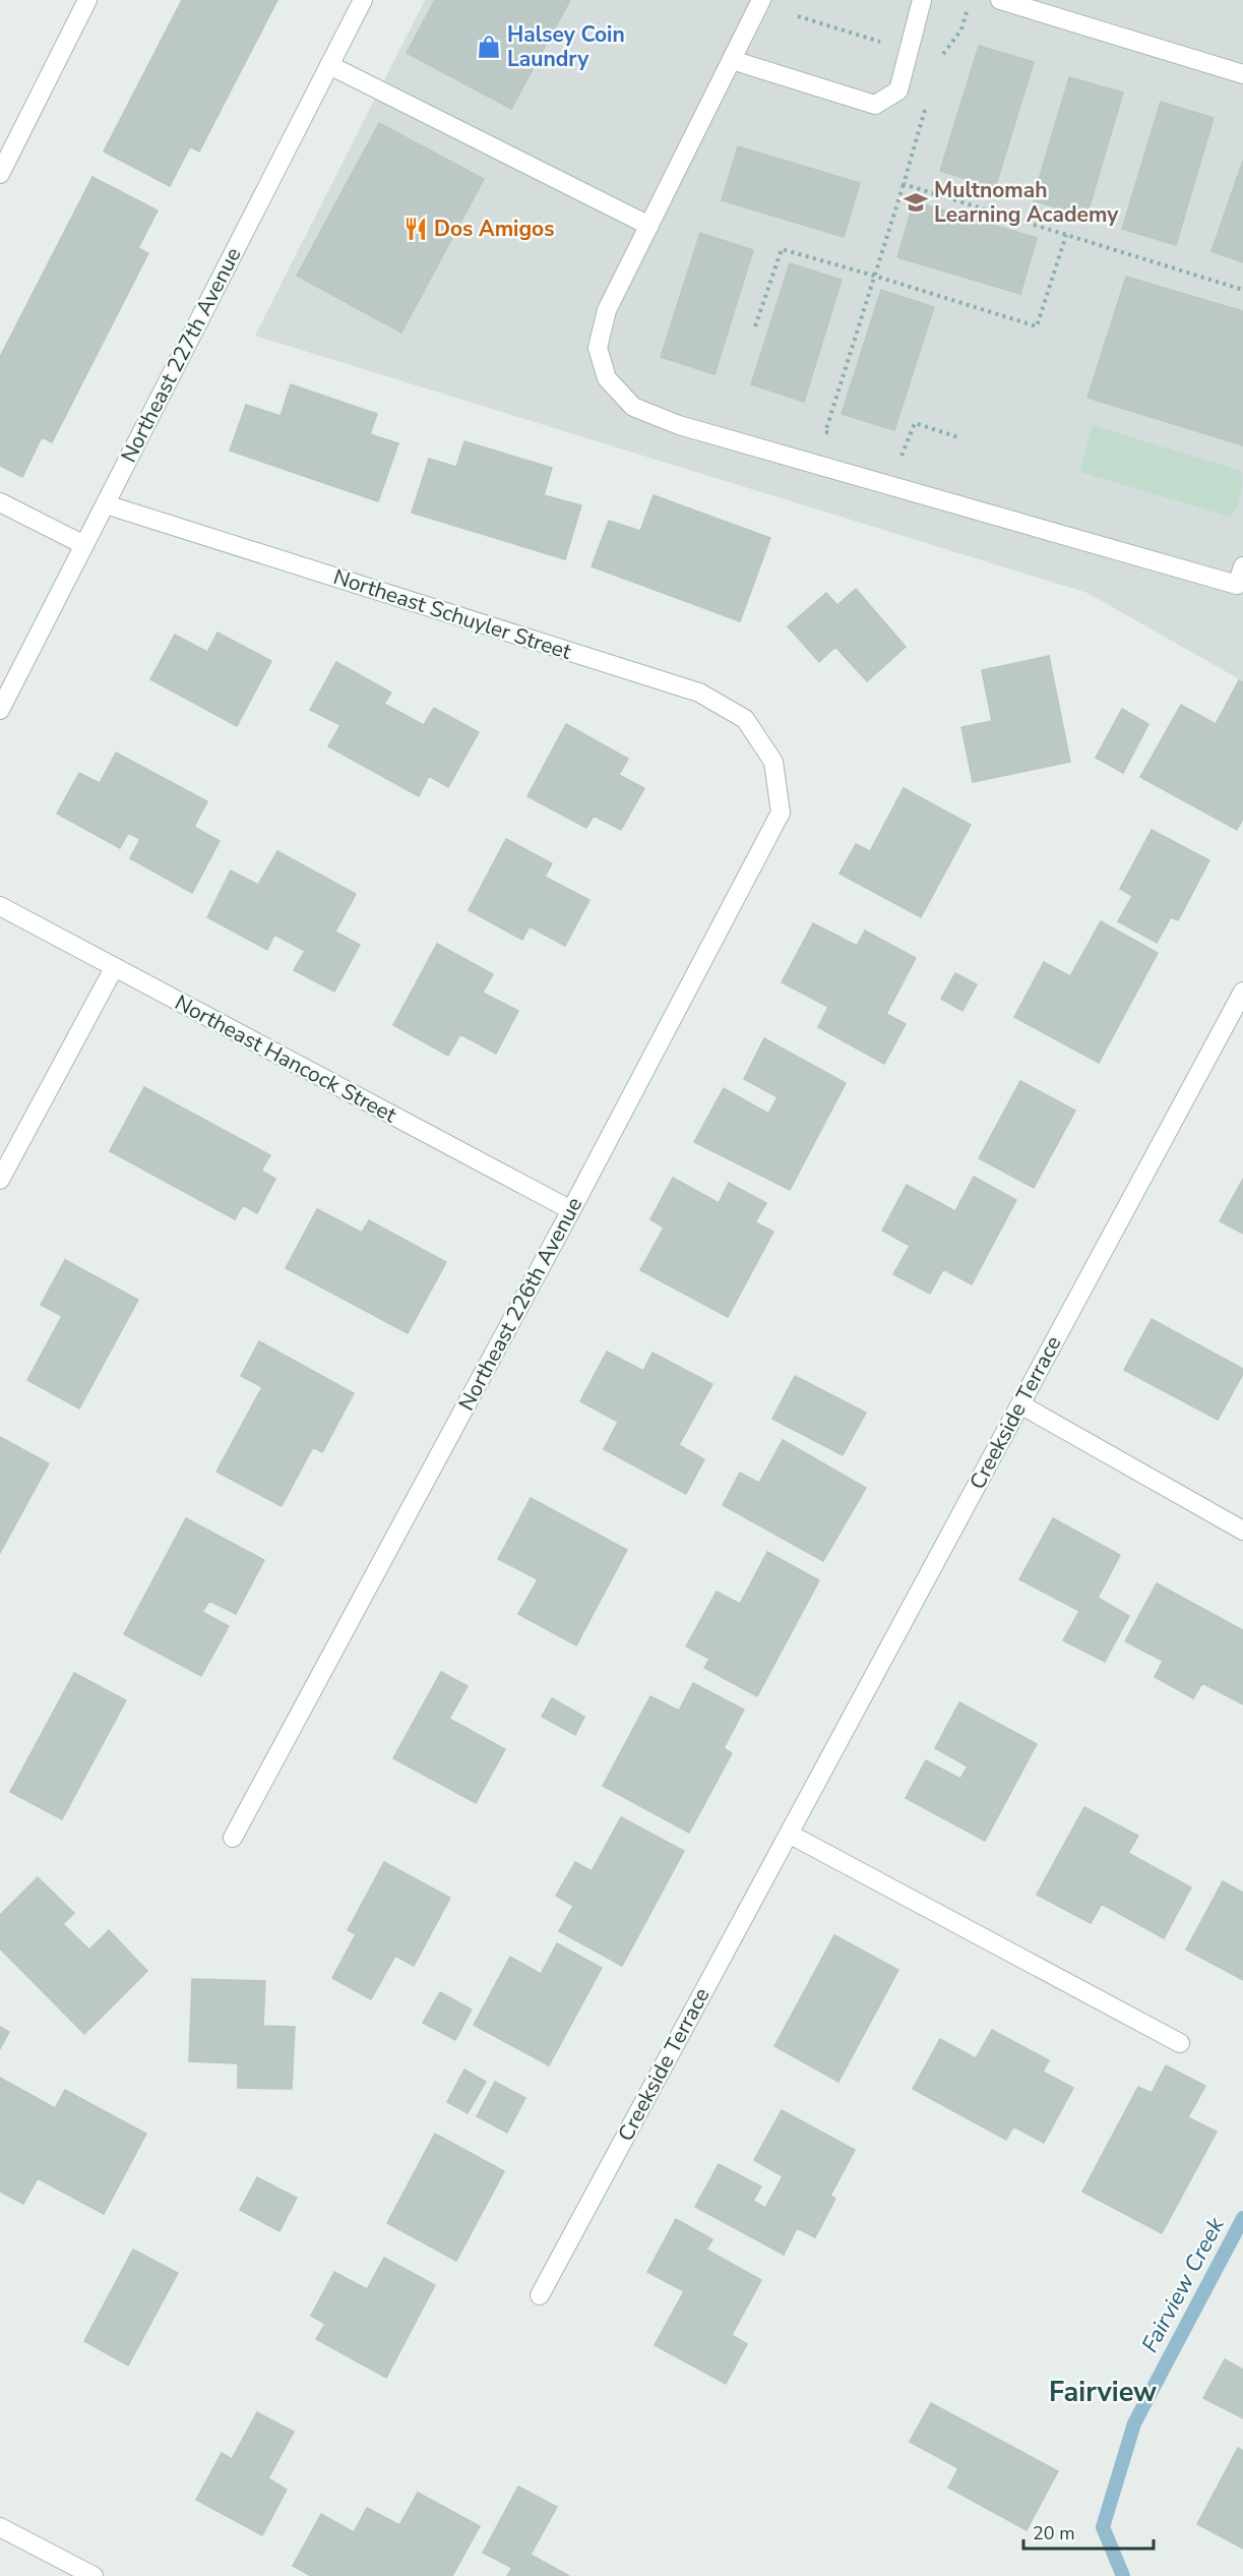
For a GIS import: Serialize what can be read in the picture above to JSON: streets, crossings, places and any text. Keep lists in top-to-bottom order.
{
  "streets": {
    "street": [
      "Northeast 227th Avenue",
      "Northeast Schuyler Street",
      "Northeast Hancock Street",
      "Northeast 226th Avenue",
      "Creekside Terrace"
    ]
  },
  "crossings": [
    ["Northeast 227th Avenue", "Northeast Schuyler Street"],
    ["Northeast Schuyler Street", "Northeast 226th Avenue"],
    ["Northeast Hancock Street", "Northeast 226th Avenue"]
  ],
  "districts": ["Fairview"],
  "water": ["Fairview Creek"],
  "places": {
    "shop": ["Halsey Coin Laundry"],
    "school or university": ["Multnomah Learning Academy"],
    "restaurant": ["Dos Amigos"]
  },
  "scale_bar": "20 m"
}
